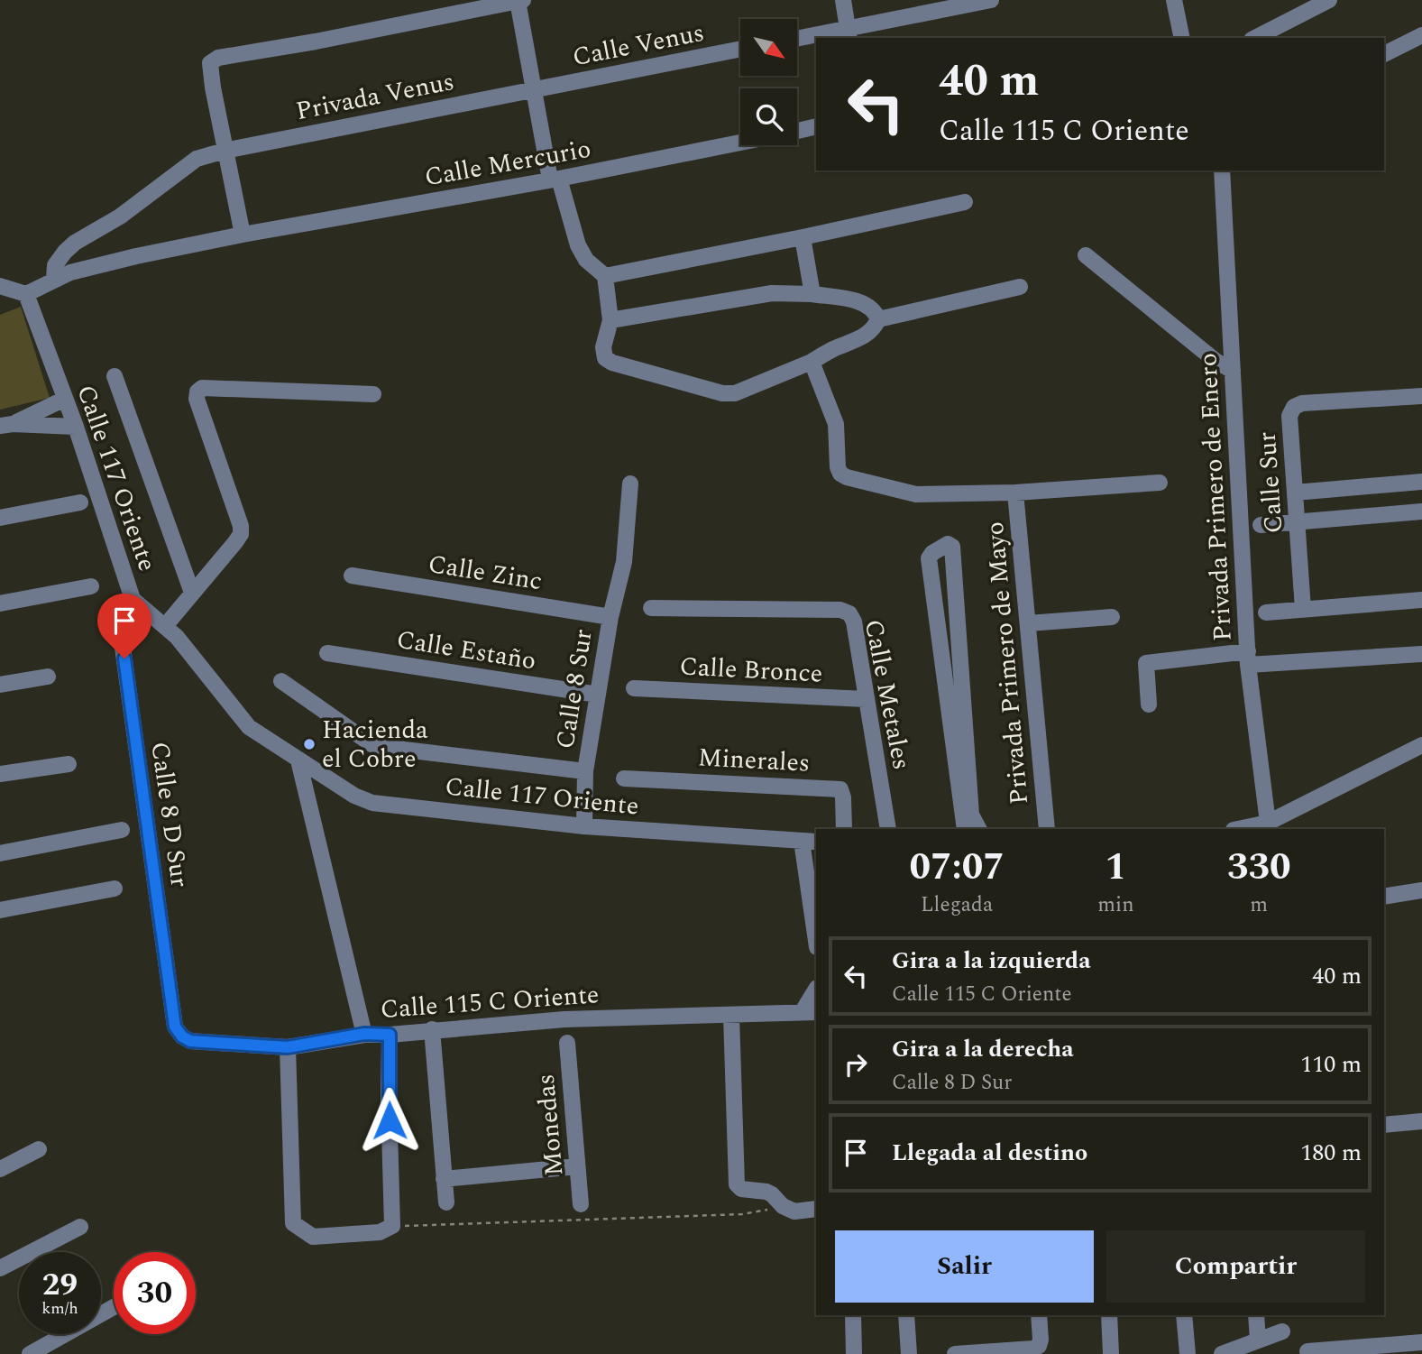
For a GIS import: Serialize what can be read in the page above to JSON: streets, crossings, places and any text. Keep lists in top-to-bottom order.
{
  "streets": {
    "street": [
      "Calle Venus",
      "Privada Venus",
      "Calle Mercurio",
      "Calle 117 Oriente",
      "Calle Sur",
      "Privada Primero de Enero",
      "Calle Zinc",
      "Calle Estaño",
      "Privada Primero de Mayo",
      "Calle Bronce",
      "Calle 8 Sur",
      "Calle Metales",
      "Minerales",
      "Calle 8 D Sur",
      "Calle 115 C Oriente",
      "Monedas"
    ]
  },
  "crossings": [
    ["Calle Venus", "Privada Venus"],
    ["Privada Venus", "Calle Mercurio"],
    ["Calle Mercurio", "Calle 117 Oriente"],
    ["Calle 117 Oriente", "Calle 8 Sur"],
    ["Calle 117 Oriente", "Calle 8 D Sur"],
    ["Calle Zinc", "Calle 8 Sur"],
    ["Calle Estaño", "Calle 8 Sur"],
    ["Calle Bronce", "Calle Metales"],
    ["Calle 8 D Sur", "Calle 115 C Oriente"]
  ],
  "places": ["Hacienda el Cobre"],
  "north": "bottom right",
  "page": {
    "turn": ["40 m", "Calle 115 C Oriente"],
    "eta": [
      "07:07",
      "Llegada",
      "1",
      "min",
      "330",
      "m"
    ],
    "list": [
      {
        "name": "Gira a la izquierda",
        "note": "Calle 115 C Oriente",
        "value": "40 m"
      },
      {
        "name": "Gira a la derecha",
        "note": "Calle 8 D Sur",
        "value": "110 m"
      },
      {
        "name": "Llegada al destino",
        "value": "180 m"
      }
    ],
    "buttons": ["Salir", "Compartir"],
    "speed": "29 km/h",
    "limit": "30"
  }
}
